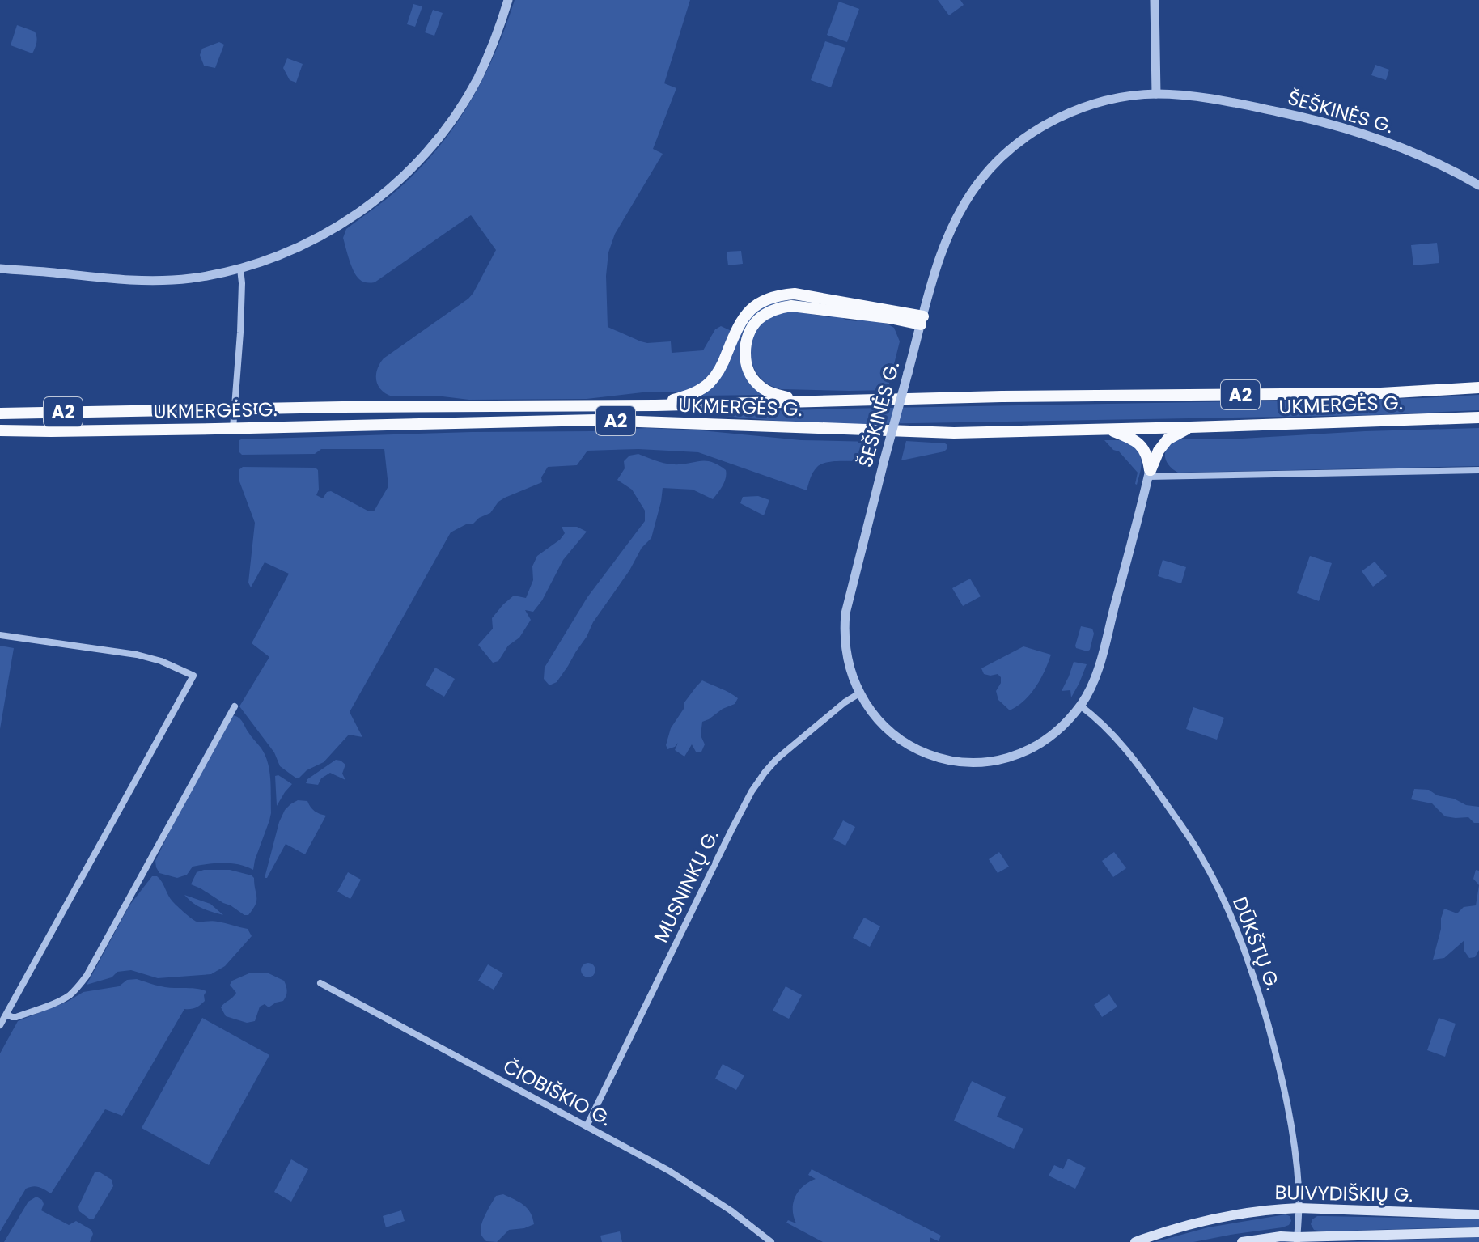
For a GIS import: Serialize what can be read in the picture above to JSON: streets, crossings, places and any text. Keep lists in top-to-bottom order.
{
  "streets": {
    "highway": ["A2", "UKMERGĖS G."],
    "main road": ["BUIVYDIŠKIŲ G."],
    "street": [
      "ŠEŠKINĖS G.",
      "MUSNINKŲ G.",
      "DŪKŠTŲ G.",
      "ČIOBIŠKIO G."
    ]
  },
  "crossings": [
    ["ŠEŠKINĖS G.", "MUSNINKŲ G."],
    ["ŠEŠKINĖS G.", "DŪKŠTŲ G."],
    ["MUSNINKŲ G.", "ČIOBIŠKIO G."],
    ["DŪKŠTŲ G.", "BUIVYDIŠKIŲ G."]
  ]
}
